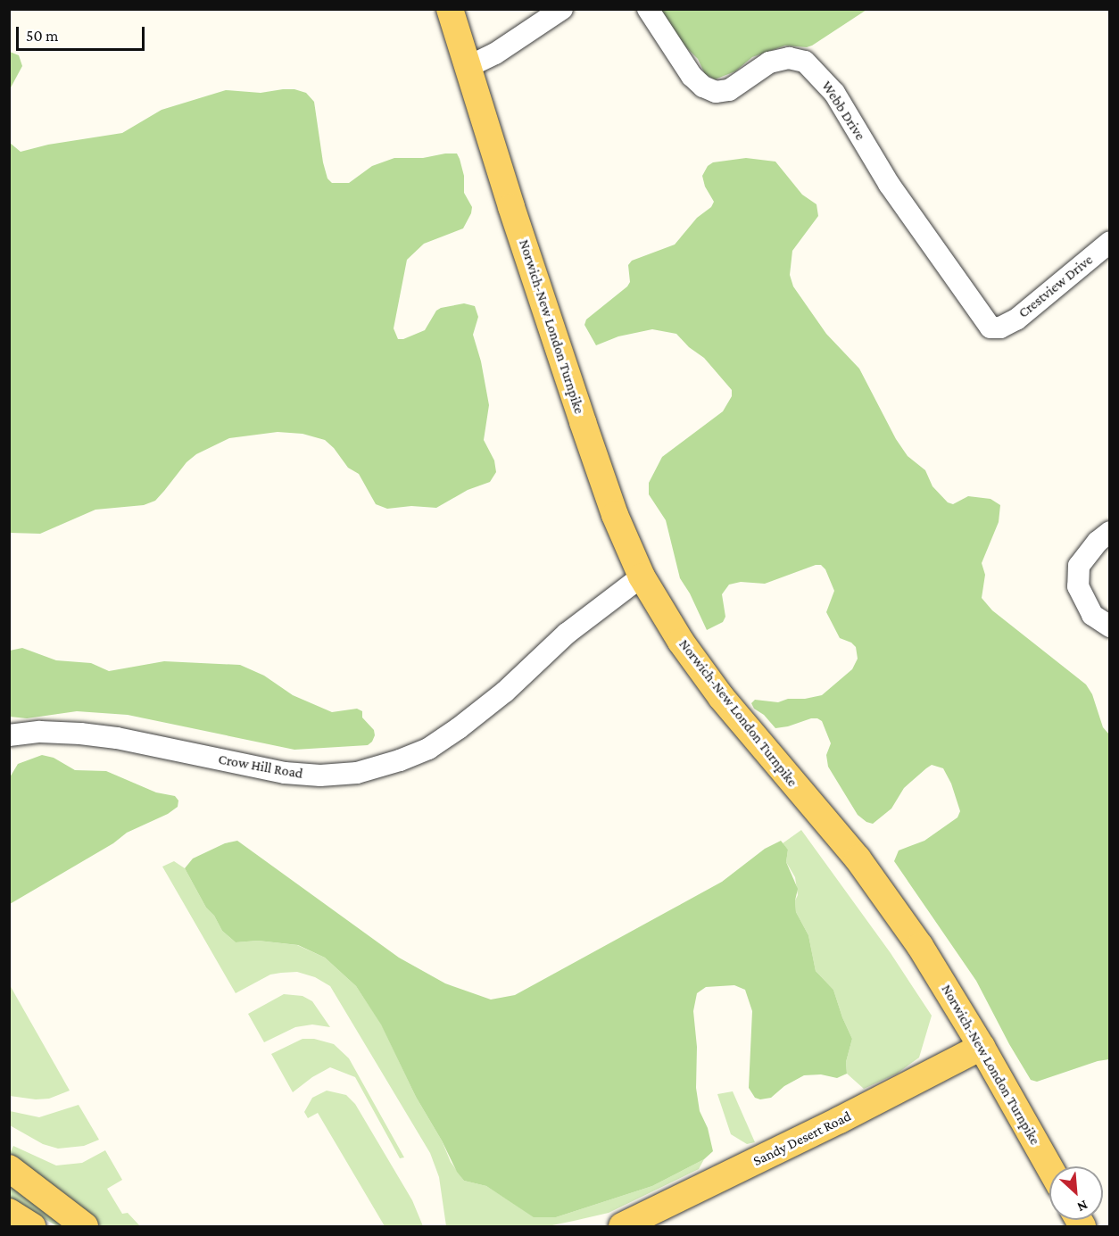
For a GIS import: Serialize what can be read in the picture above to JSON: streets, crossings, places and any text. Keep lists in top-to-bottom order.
{
  "streets": {
    "main road": ["Norwich-New London Turnpike", "Sandy Desert Road"],
    "street": ["Webb Drive", "Crestview Drive", "Crow Hill Road"]
  },
  "crossings": [
    ["Webb Drive", "Crestview Drive"],
    ["Norwich-New London Turnpike", "Crow Hill Road"],
    ["Norwich-New London Turnpike", "Sandy Desert Road"]
  ],
  "scale_bar": "50 m",
  "north": "bottom right"
}
